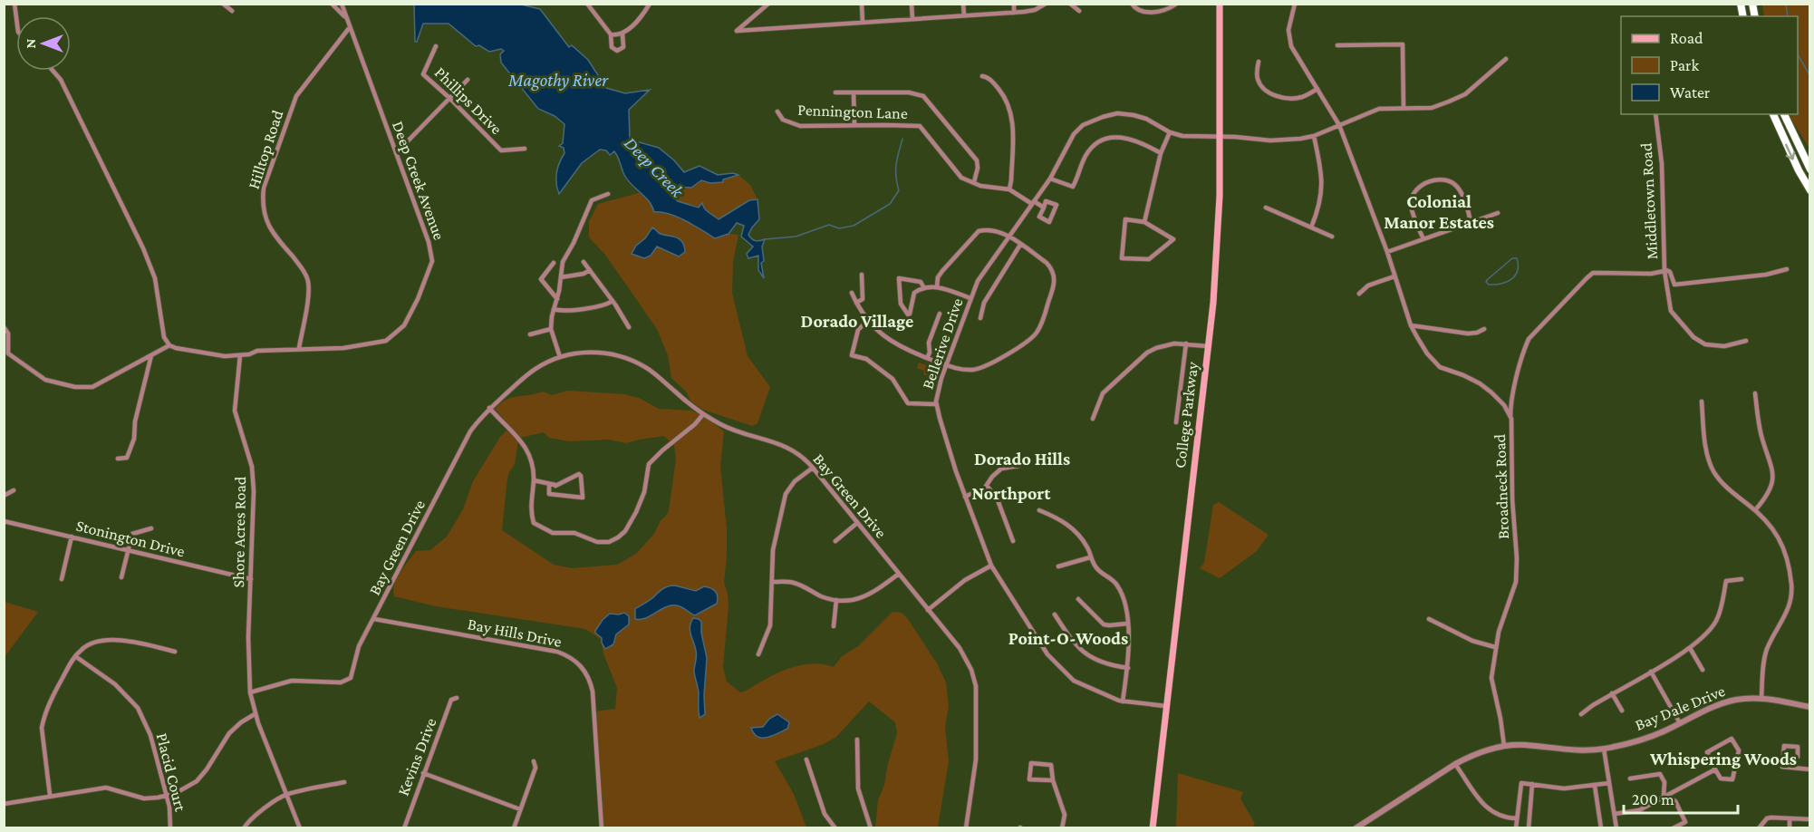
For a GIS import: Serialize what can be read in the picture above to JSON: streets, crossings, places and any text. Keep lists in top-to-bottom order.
{
  "streets": {
    "main road": ["College Parkway"],
    "street": [
      "Phillips Drive",
      "Pennington Lane",
      "Hilltop Road",
      "Deep Creek Avenue",
      "Middletown Road",
      "Bellerive Drive",
      "Broadneck Road",
      "Bay Green Drive",
      "Shore Acres Road",
      "Stonington Drive",
      "Bay Hills Drive",
      "Bay Dale Drive",
      "Kevins Drive",
      "Placid Court"
    ]
  },
  "crossings": [
    ["Pennington Lane", "Bellerive Drive"],
    ["Hilltop Road", "Deep Creek Avenue"],
    ["Deep Creek Avenue", "Shore Acres Road"],
    ["Middletown Road", "Broadneck Road"],
    ["Bellerive Drive", "College Parkway"],
    ["Bellerive Drive", "Broadneck Road"],
    ["Broadneck Road", "Bay Dale Drive"],
    ["Bay Green Drive", "Shore Acres Road"],
    ["Bay Green Drive", "Bay Hills Drive"],
    ["Shore Acres Road", "Stonington Drive"]
  ],
  "districts": [
    "Colonial Manor Estates",
    "Dorado Village",
    "Dorado Hills",
    "Northport",
    "Point-O-Woods",
    "Whispering Woods"
  ],
  "water": ["Magothy River", "Deep Creek"],
  "legend": ["Road", "Park", "Water"],
  "scale_bar": "200 m",
  "north": "left"
}
